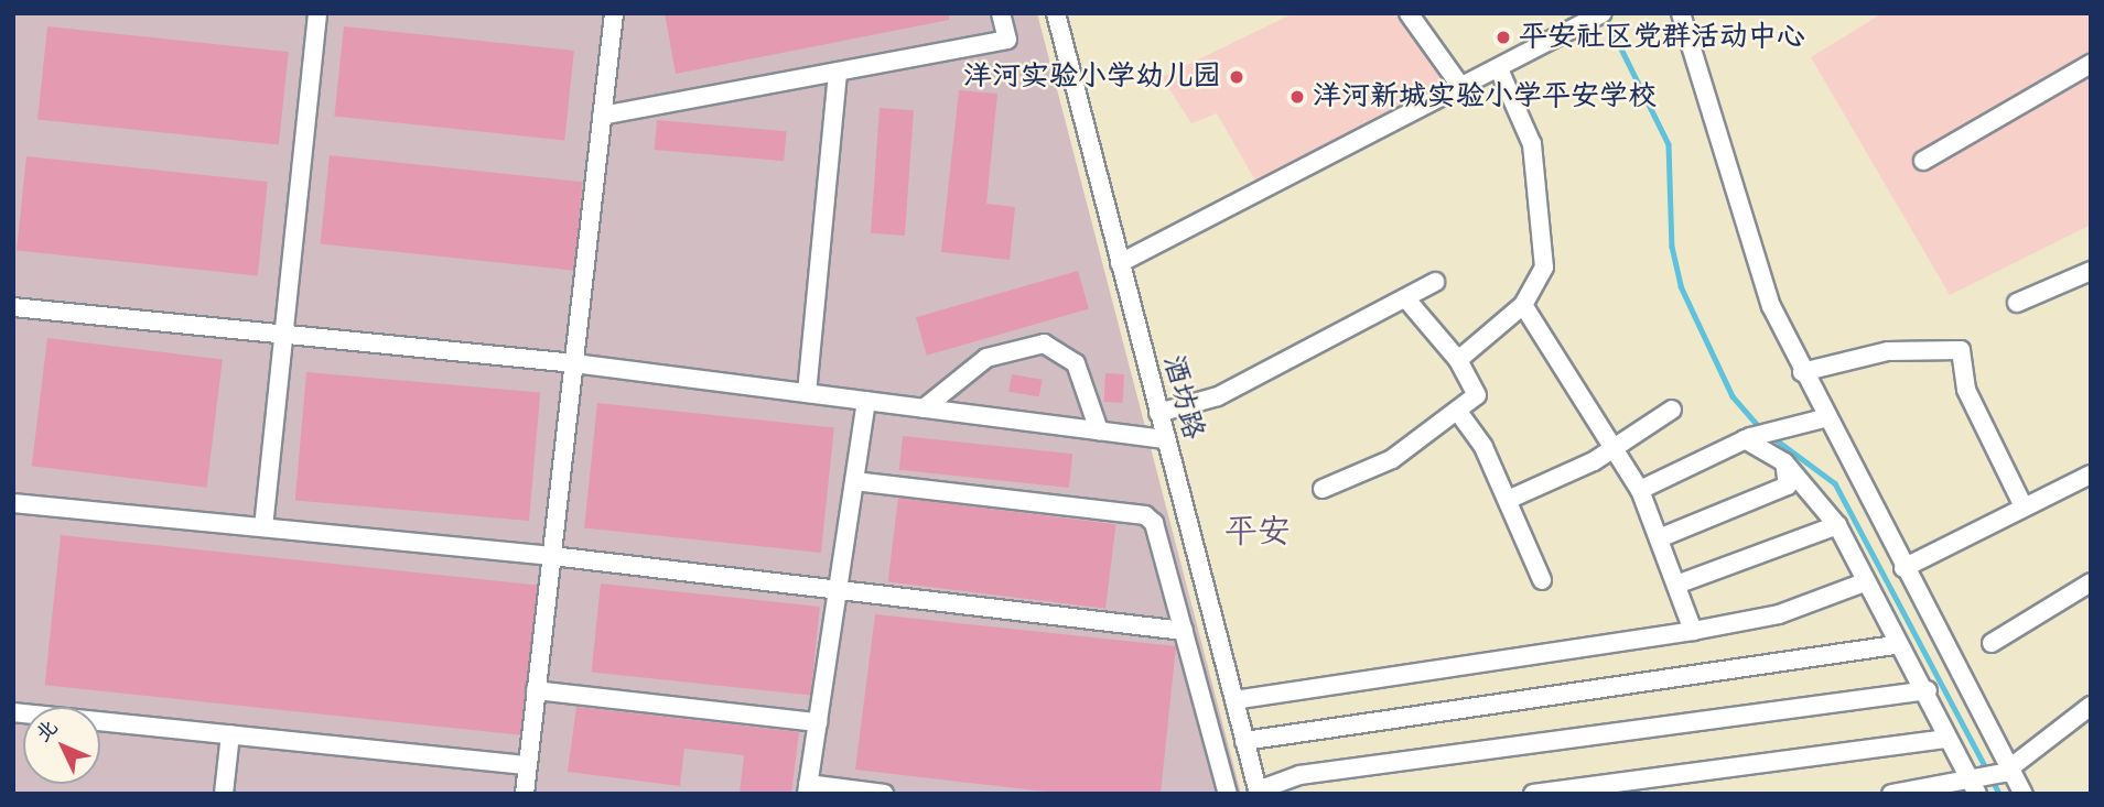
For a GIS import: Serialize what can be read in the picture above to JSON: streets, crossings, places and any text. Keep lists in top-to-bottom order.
{
  "streets": {
    "street": ["酒坊路"]
  },
  "districts": ["平安"],
  "places": ["平安社区党群活动中心", "洋河实验小学幼儿园", "洋河新城实验小学平安学校"],
  "north": "top left"
}
